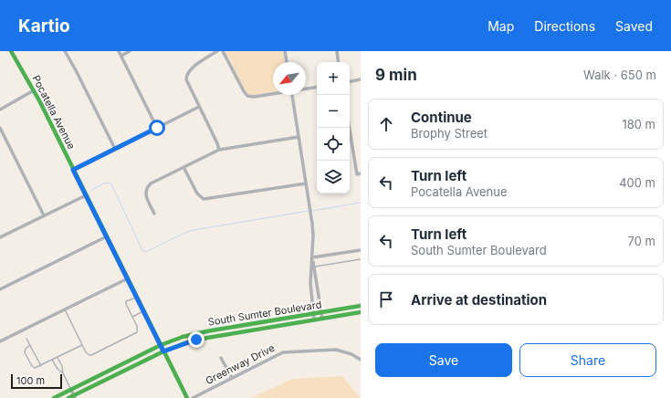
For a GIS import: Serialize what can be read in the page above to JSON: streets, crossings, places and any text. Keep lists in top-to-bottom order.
{
  "streets": {
    "main road": ["Pocatella Avenue", "South Sumter Boulevard"],
    "street": ["Greenway Drive"]
  },
  "crossings": [
    ["Pocatella Avenue", "South Sumter Boulevard"]
  ],
  "scale_bar": "100 m",
  "north": "bottom left",
  "page": {
    "header": "Kartio",
    "nav": ["Map", "Directions", "Saved"],
    "heading": ["9 min", "Walk · 650 m"],
    "map_buttons": ["+", "−"],
    "list": [
      ["Continue", "Brophy Street", "180 m"],
      ["Turn left", "Pocatella Avenue", "400 m"],
      ["Turn left", "South Sumter Boulevard", "70 m"],
      "Arrive at destination"
    ],
    "buttons": ["Save", "Share"],
    "scale": "100 m"
  }
}
